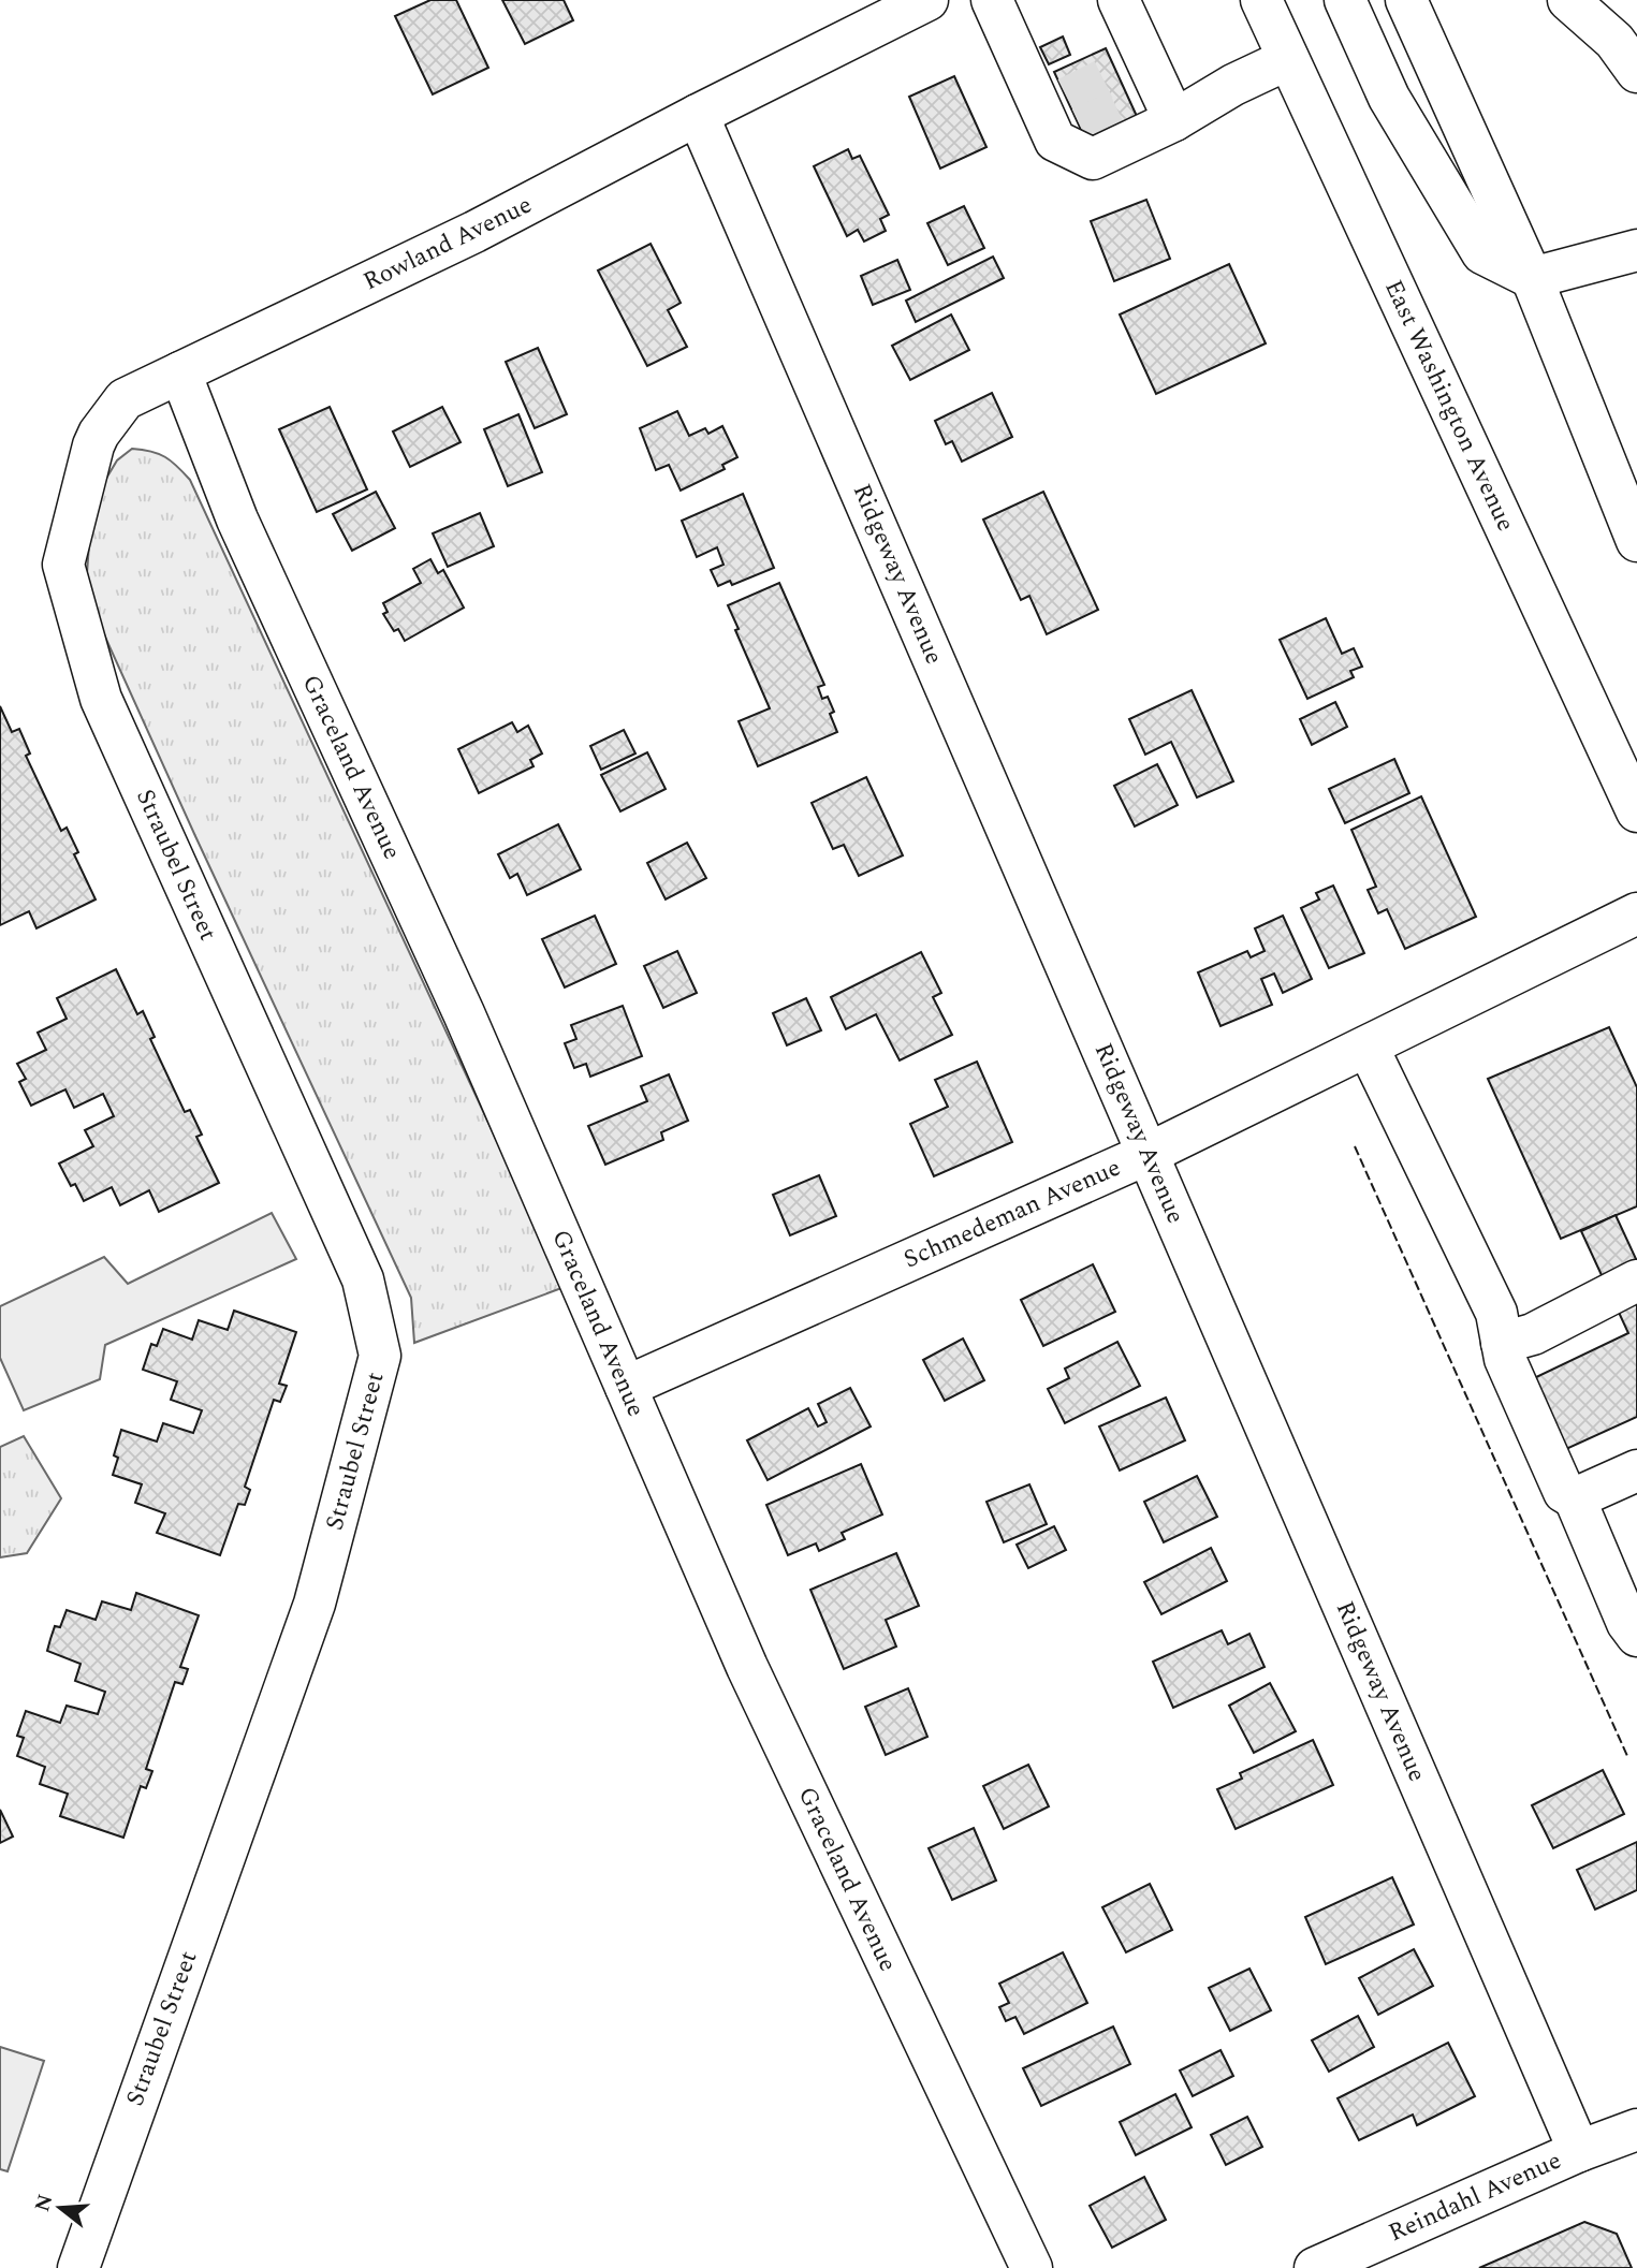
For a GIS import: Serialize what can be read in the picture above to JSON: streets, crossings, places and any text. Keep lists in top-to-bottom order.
{
  "streets": {
    "street": [
      "Rowland Avenue",
      "East Washington Avenue",
      "Ridgeway Avenue",
      "Graceland Avenue",
      "Straubel Street",
      "Schmedeman Avenue",
      "Reindahl Avenue"
    ]
  },
  "crossings": [
    ["Rowland Avenue", "Ridgeway Avenue"],
    ["Rowland Avenue", "Graceland Avenue"],
    ["Rowland Avenue", "Straubel Street"],
    ["Ridgeway Avenue", "Schmedeman Avenue"],
    ["Ridgeway Avenue", "Reindahl Avenue"],
    ["Graceland Avenue", "Schmedeman Avenue"]
  ],
  "north": "left"
}
